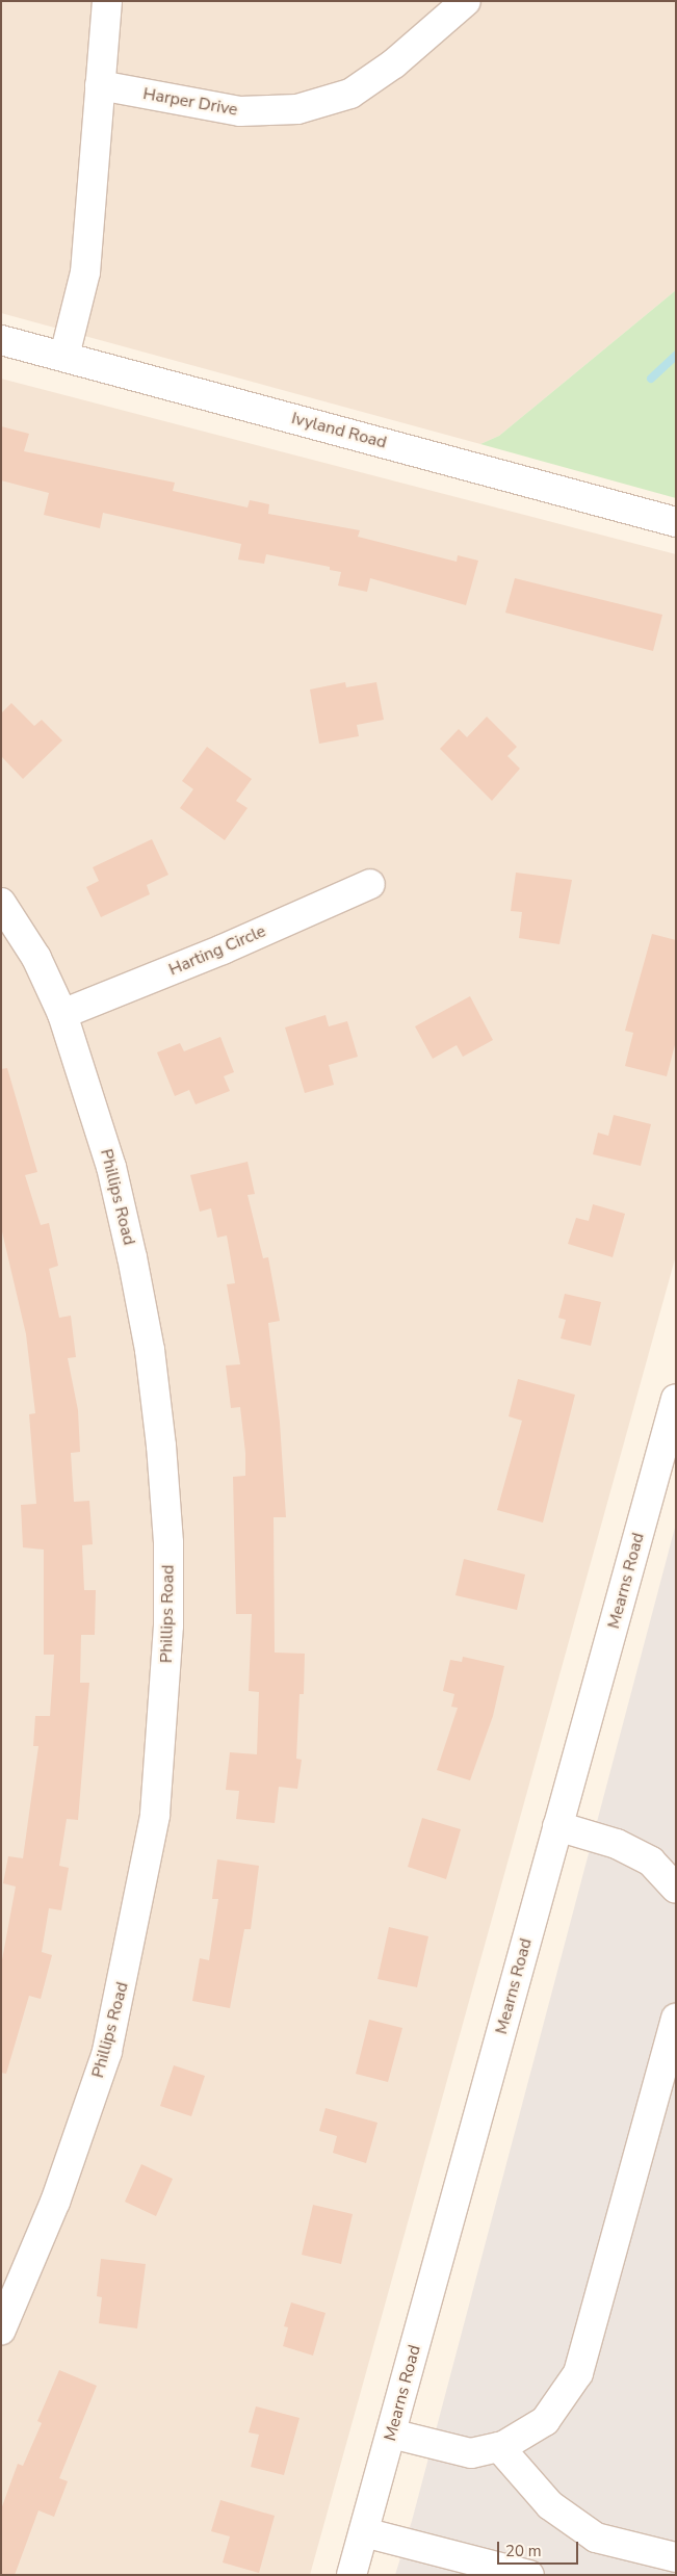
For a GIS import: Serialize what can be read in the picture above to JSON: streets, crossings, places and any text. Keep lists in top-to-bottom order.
{
  "streets": {
    "street": [
      "Harper Drive",
      "Ivyland Road",
      "Harting Circle",
      "Phillips Road",
      "Mearns Road"
    ]
  },
  "crossings": [
    ["Harting Circle", "Phillips Road"]
  ],
  "scale_bar": "20 m"
}
